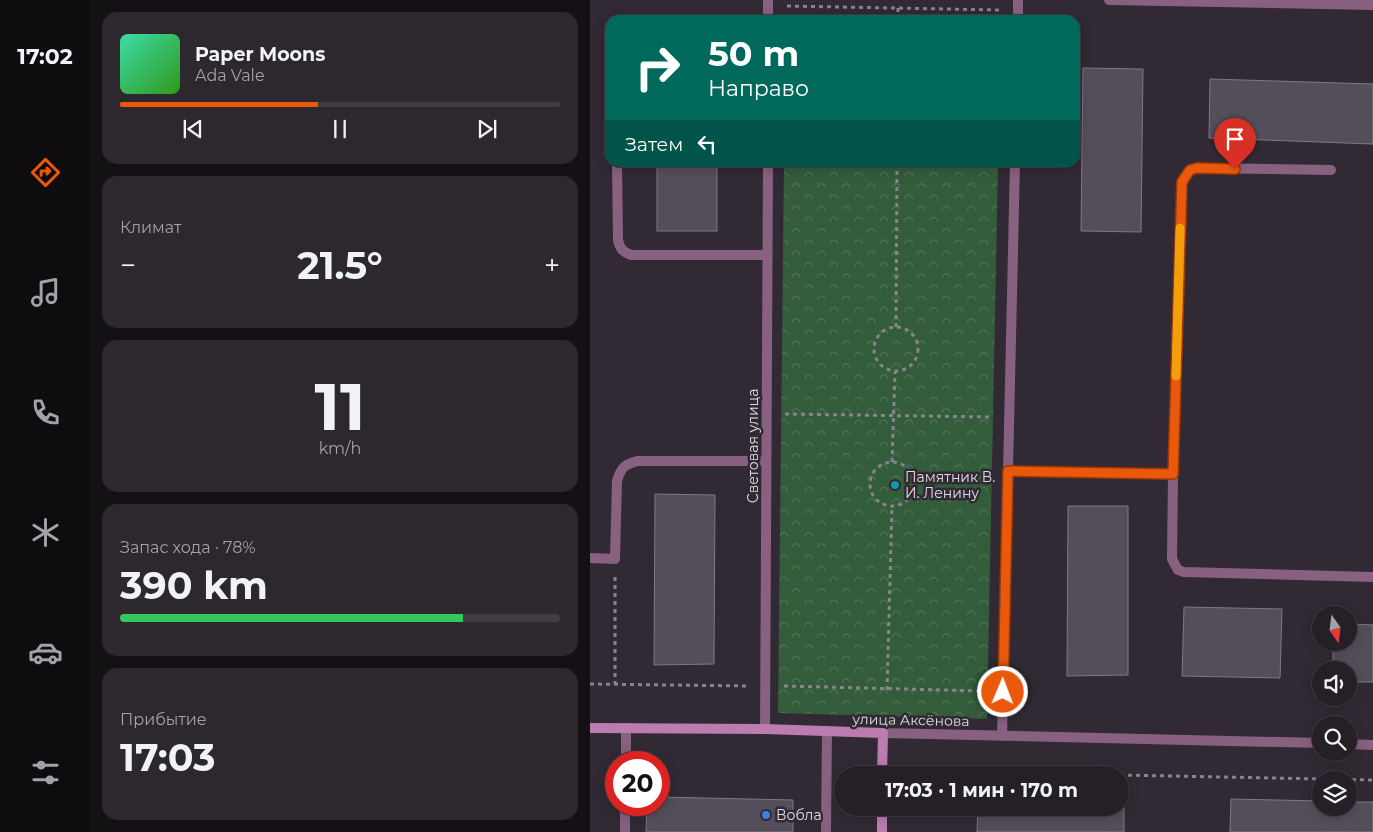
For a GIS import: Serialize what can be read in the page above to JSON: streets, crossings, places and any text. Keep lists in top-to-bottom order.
{
  "streets": {
    "street": ["Световая улица", "улица Аксёнова"]
  },
  "crossings": [
    ["Световая улица", "улица Аксёнова"]
  ],
  "places": ["Памятник В. И. Ленину", "Вобла"],
  "north": "bottom",
  "page": {
    "tabs": "17:02",
    "turn": ["50 m", "Направо"],
    "song": ["Paper Moons", "Ada Vale"],
    "then": "Затем",
    "tile": [
      "Климат",
      ["11", "km/h"],
      ["Запас хода · 78%", "390 km"],
      ["Прибытие", "17:03"]
    ],
    "heat": ["−", "21.5°", "+"],
    "limit": "20",
    "trip": "17:03 · 1 мин · 170 m"
  }
}
